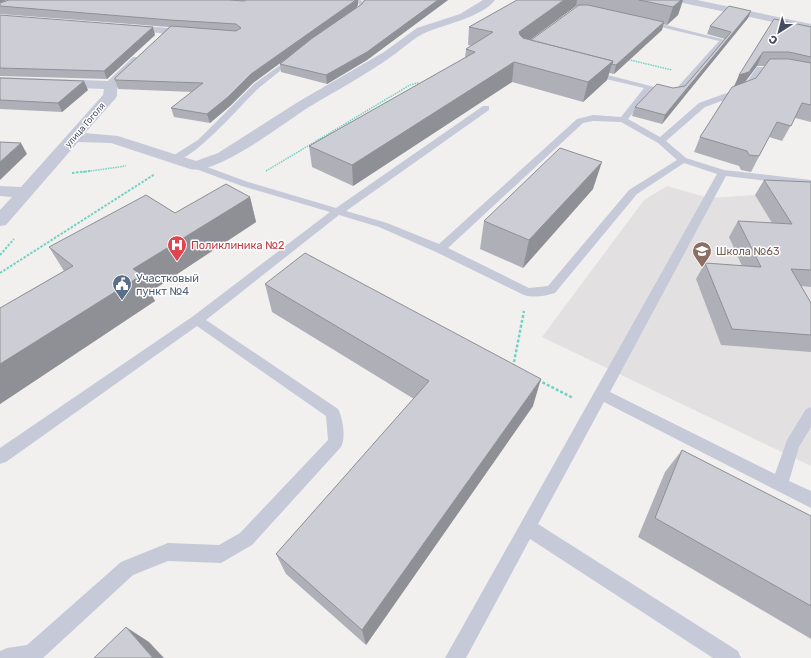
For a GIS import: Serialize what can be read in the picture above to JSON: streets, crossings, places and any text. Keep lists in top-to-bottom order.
{
  "streets": {
    "street": ["улица Гоголя"]
  },
  "places": {
    "hospital": ["Поликлиника №2"],
    "school or university": ["Школа №63"],
    "public building": ["Участковый пункт №4"]
  },
  "north": "bottom left"
}
